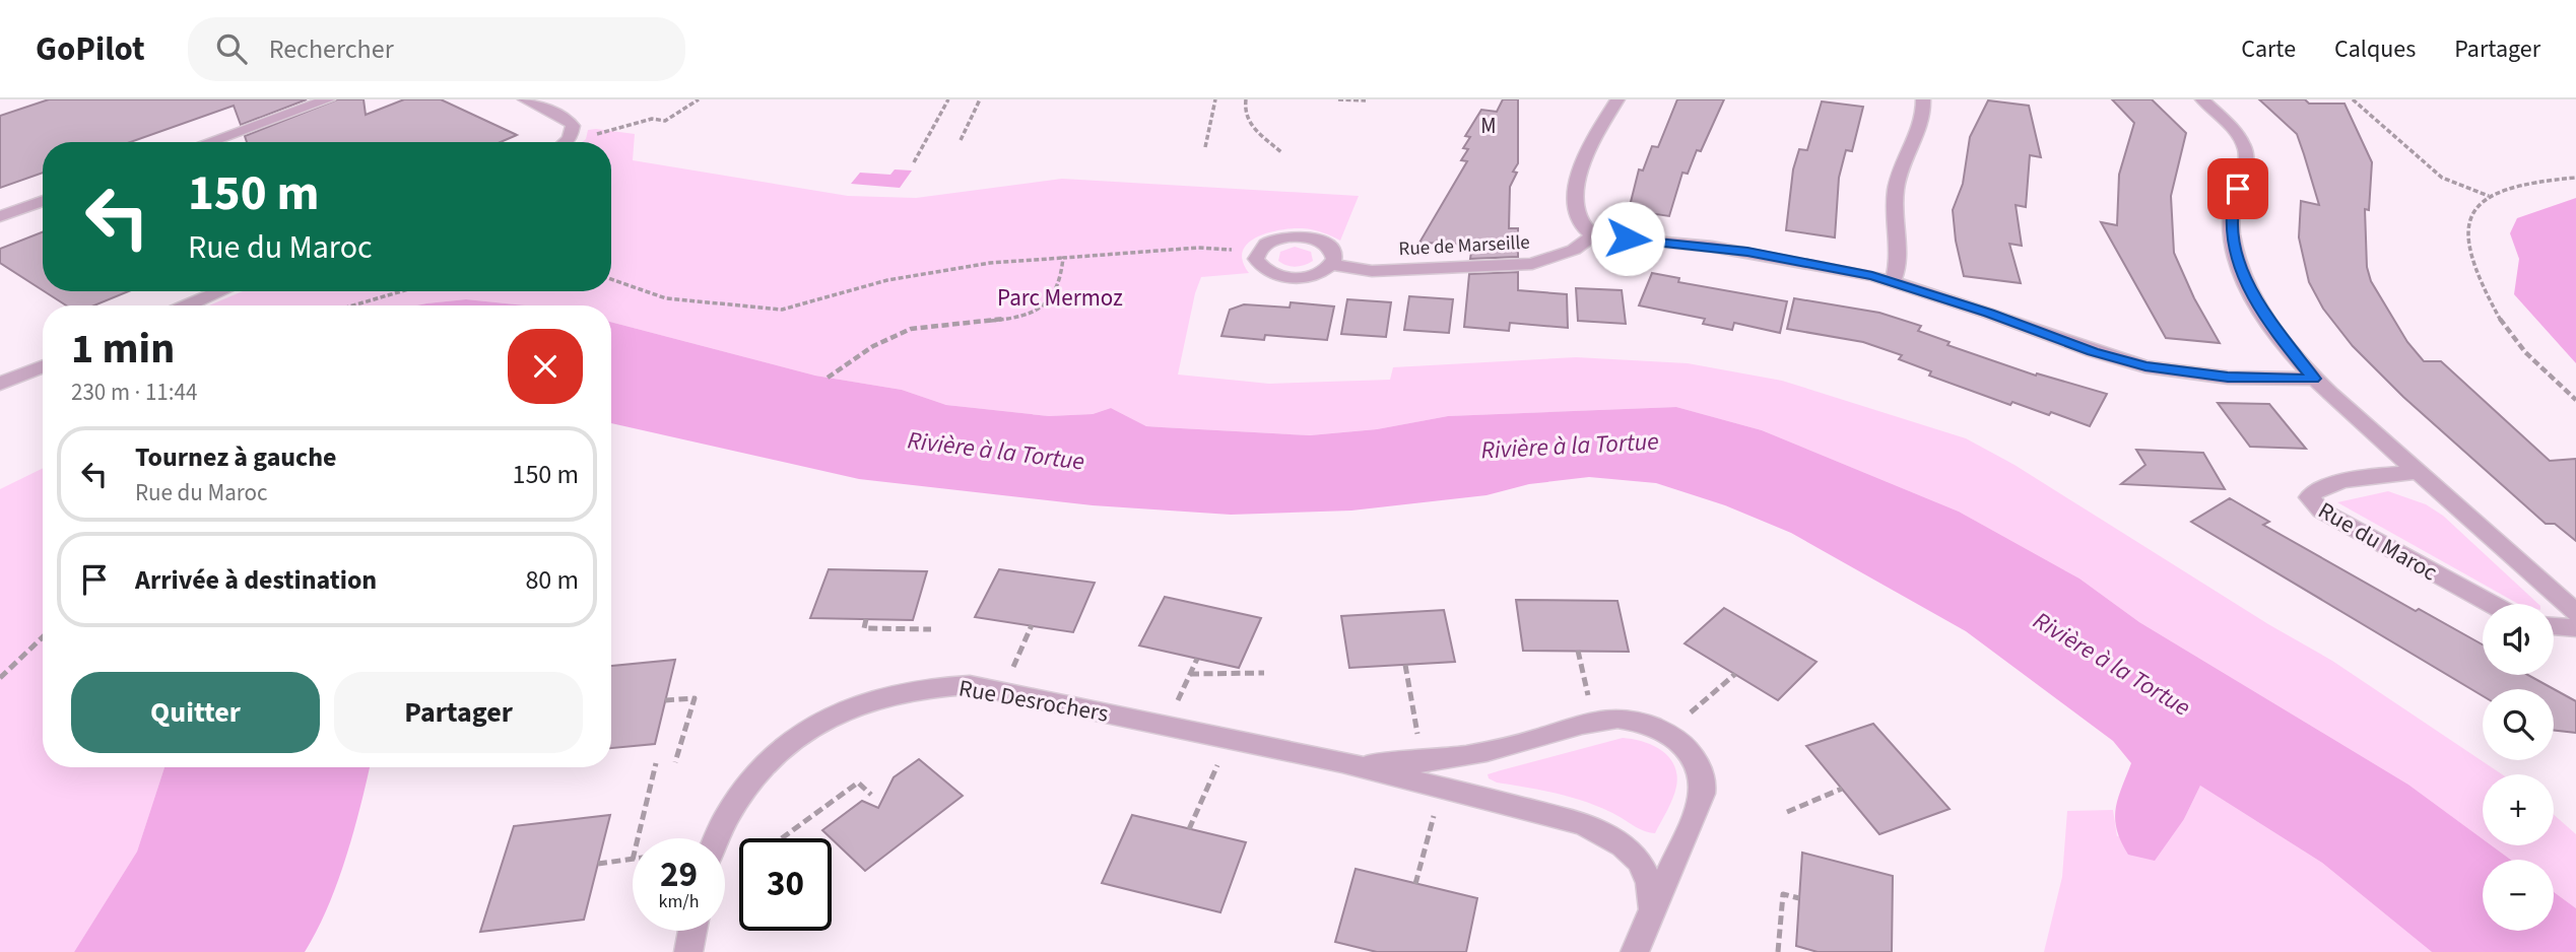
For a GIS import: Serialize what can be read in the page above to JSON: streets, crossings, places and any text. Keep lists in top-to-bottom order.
{
  "streets": {
    "street": ["Rue de Marseille", "Rue du Maroc", "Rue Desrochers"]
  },
  "districts": ["M"],
  "water": ["Rivière à la Tortue"],
  "parks": ["Parc Mermoz"],
  "page": {
    "header": "GoPilot",
    "search": "Rechercher",
    "nav": ["Carte", "Calques", "Partager"],
    "turn": ["150 m", "Rue du Maroc"],
    "heading": ["1 min", "230 m · 11:44"],
    "list": [
      {
        "name": "Tournez à gauche",
        "note": "Rue du Maroc",
        "value": "150 m"
      },
      {
        "name": "Arrivée à destination",
        "value": "80 m"
      }
    ],
    "map_buttons": ["+", "−"],
    "buttons": ["Quitter", "Partager"],
    "speed": "29 km/h",
    "limit": "30"
  }
}
